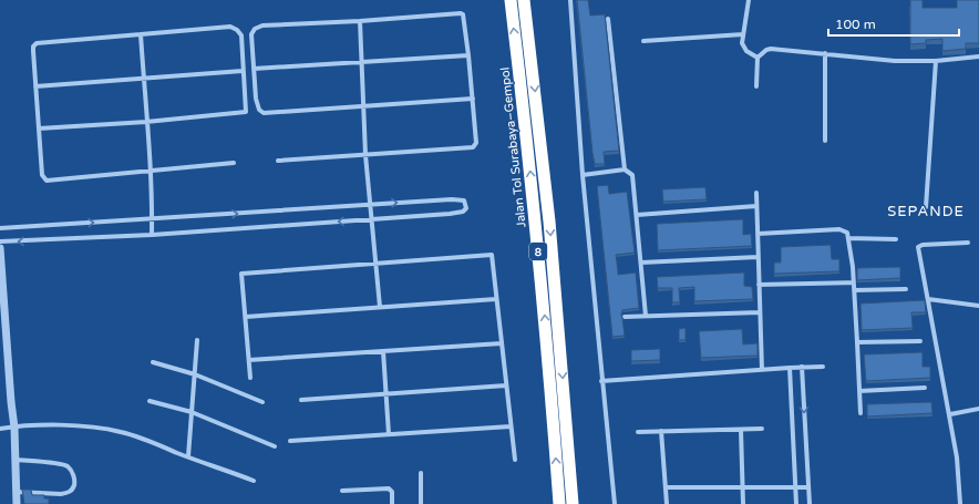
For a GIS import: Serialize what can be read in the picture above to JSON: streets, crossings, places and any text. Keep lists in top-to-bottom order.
{
  "streets": {
    "highway": ["Jalan Tol Surabaya–Gempol", "8"]
  },
  "districts": ["SEPANDE"],
  "scale_bar": "100 m"
}
